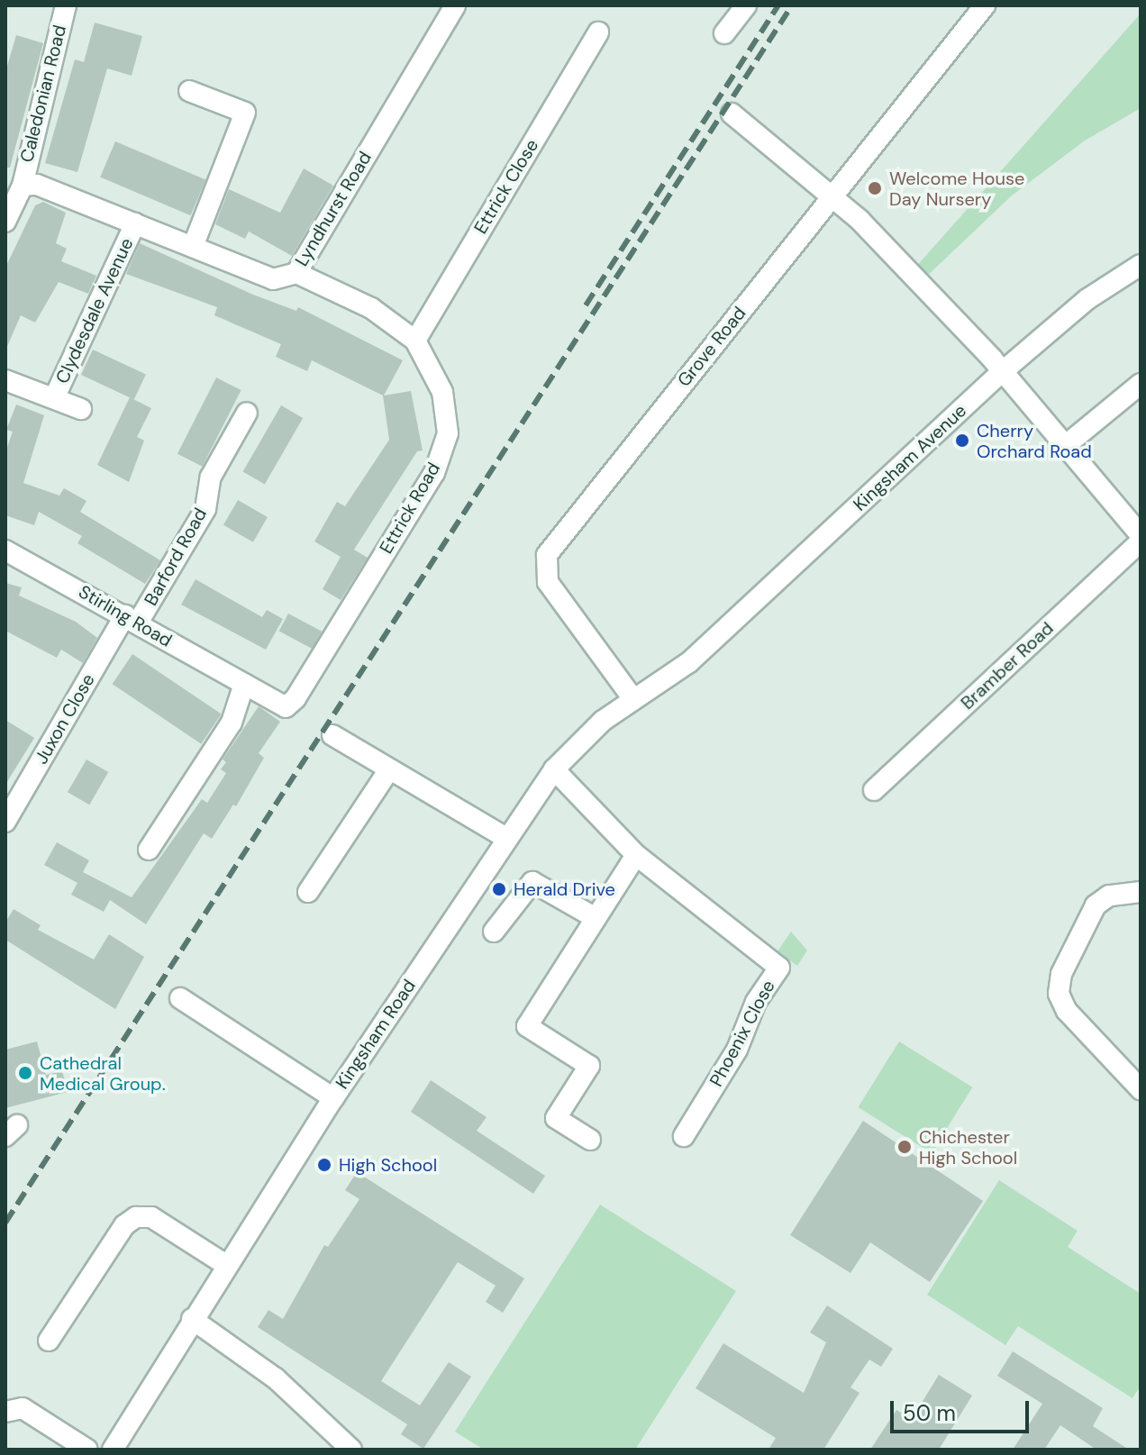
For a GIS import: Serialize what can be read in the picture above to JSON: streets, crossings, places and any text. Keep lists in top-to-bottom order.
{
  "streets": {
    "street": [
      "Caledonian Road",
      "Ettrick Close",
      "Lyndhurst Road",
      "Clydesdale Avenue",
      "Grove Road",
      "Kingsham Avenue",
      "Ettrick Road",
      "Barford Road",
      "Stirling Road",
      "Bramber Road",
      "Juxon Close",
      "Phoenix Close",
      "Kingsham Road"
    ]
  },
  "crossings": [
    ["Caledonian Road", "Lyndhurst Road"],
    ["Ettrick Close", "Ettrick Road"],
    ["Lyndhurst Road", "Clydesdale Avenue"],
    ["Lyndhurst Road", "Ettrick Road"],
    ["Grove Road", "Kingsham Road"],
    ["Kingsham Avenue", "Kingsham Road"],
    ["Ettrick Road", "Stirling Road"],
    ["Barford Road", "Stirling Road"],
    ["Barford Road", "Juxon Close"],
    ["Stirling Road", "Juxon Close"]
  ],
  "places": [
    "Welcome House Day Nursery",
    "Cherry Orchard Road",
    "Herald Drive",
    "Cathedral Medical Group.",
    "Chichester High School",
    "High School"
  ],
  "scale_bar": "50 m"
}
